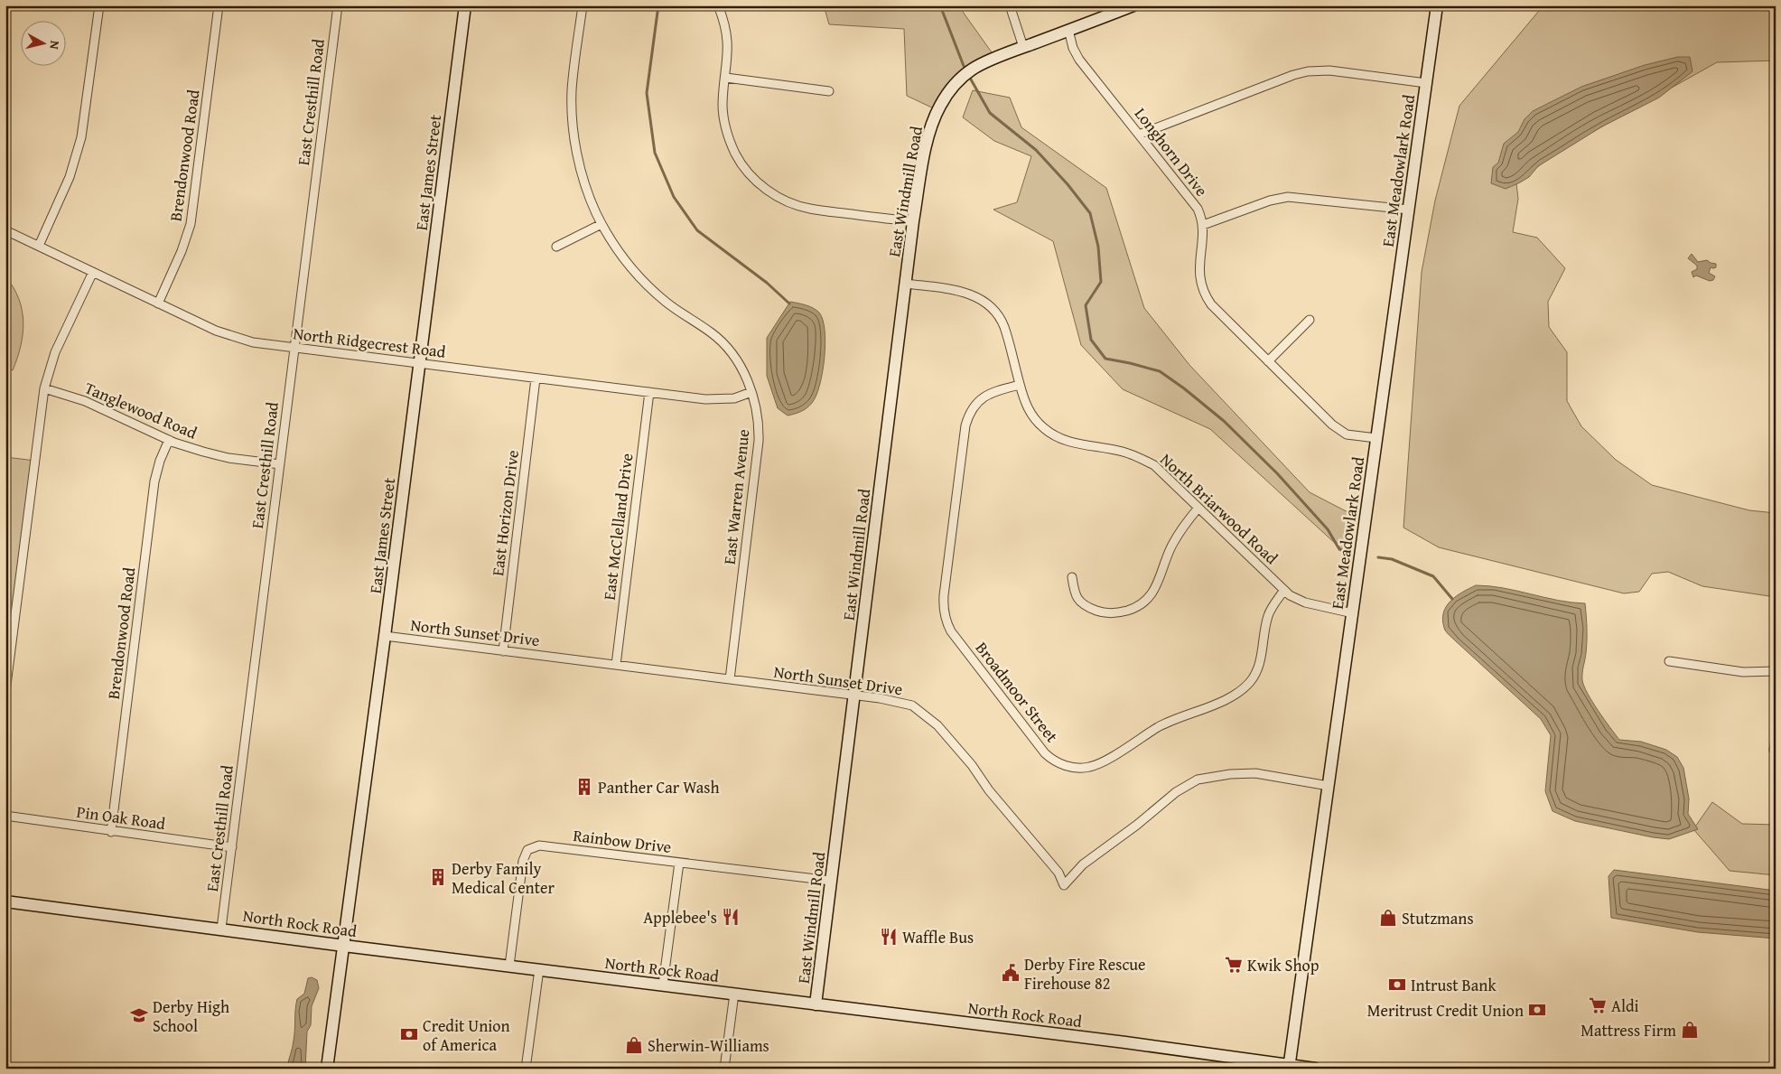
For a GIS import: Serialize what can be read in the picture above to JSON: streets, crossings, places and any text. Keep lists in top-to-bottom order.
{
  "streets": {
    "main road": [
      "East Meadowlark Road",
      "East James Street",
      "East Windmill Road",
      "North Rock Road"
    ],
    "street": [
      "East Cresthill Road",
      "Longhorn Drive",
      "Brendonwood Road",
      "North Ridgecrest Road",
      "Tanglewood Road",
      "East Warren Avenue",
      "North Briarwood Road",
      "East Horizon Drive",
      "East McClelland Drive",
      "North Sunset Drive",
      "Broadmoor Street",
      "Pin Oak Road",
      "Rainbow Drive"
    ]
  },
  "crossings": [
    ["East Cresthill Road", "North Ridgecrest Road"],
    ["East Cresthill Road", "Tanglewood Road"],
    ["East Cresthill Road", "Pin Oak Road"],
    ["East Cresthill Road", "North Rock Road"],
    ["Longhorn Drive", "East Meadowlark Road"],
    ["Longhorn Drive", "East Windmill Road"],
    ["Brendonwood Road", "North Ridgecrest Road"],
    ["Brendonwood Road", "Tanglewood Road"],
    ["Brendonwood Road", "Pin Oak Road"],
    ["East Meadowlark Road", "North Briarwood Road"],
    ["East Meadowlark Road", "North Sunset Drive"],
    ["East Meadowlark Road", "North Rock Road"],
    ["East James Street", "North Ridgecrest Road"],
    ["East James Street", "North Sunset Drive"],
    ["East James Street", "North Rock Road"],
    ["East Windmill Road", "North Briarwood Road"],
    ["East Windmill Road", "North Sunset Drive"],
    ["East Windmill Road", "Rainbow Drive"],
    ["East Windmill Road", "North Rock Road"],
    ["North Ridgecrest Road", "East Warren Avenue"],
    ["North Ridgecrest Road", "East Horizon Drive"],
    ["North Ridgecrest Road", "East McClelland Drive"],
    ["East Warren Avenue", "North Sunset Drive"],
    ["North Briarwood Road", "Broadmoor Street"],
    ["East Horizon Drive", "North Sunset Drive"],
    ["East McClelland Drive", "North Sunset Drive"],
    ["Rainbow Drive", "North Rock Road"]
  ],
  "places": {
    "building": ["Panther Car Wash", "Derby Family Medical Center"],
    "restaurant": ["Applebee's", "Waffle Bus"],
    "shop": ["Stutzmans", "Mattress Firm", "Sherwin-Williams"],
    "supermarket": ["Kwik Shop", "Aldi"],
    "public building": ["Derby Fire Rescue Firehouse 82"],
    "bank": ["Intrust Bank", "Meritrust Credit Union", "Credit Union of America"],
    "school or university": ["Derby High School"]
  },
  "north": "right"
}
